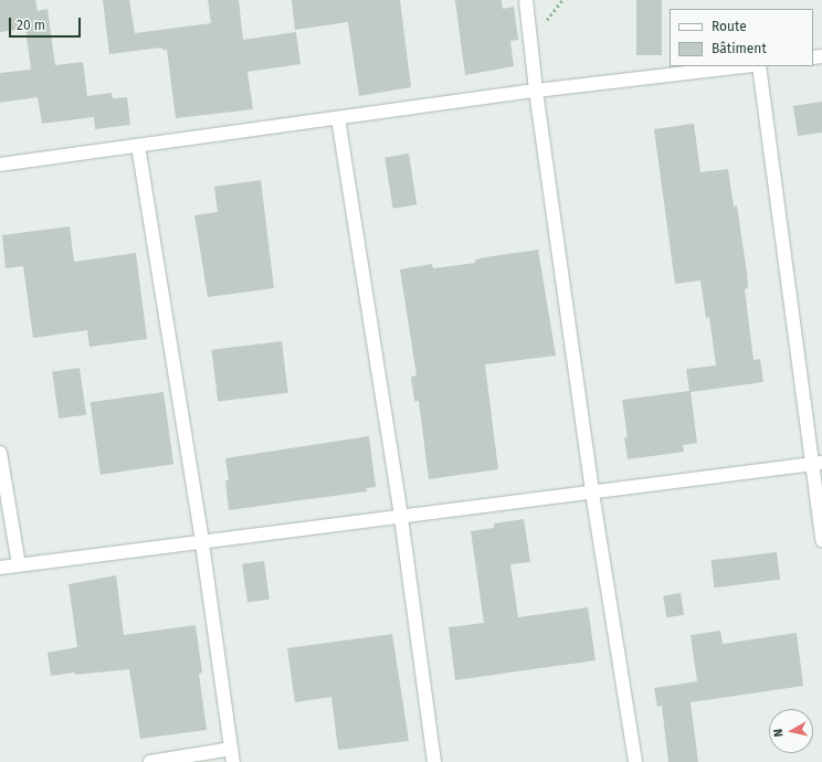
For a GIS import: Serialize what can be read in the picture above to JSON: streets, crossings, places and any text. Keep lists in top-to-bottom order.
{
  "legend": ["Route", "Bâtiment"],
  "scale_bar": "20 m",
  "north": "left"
}
